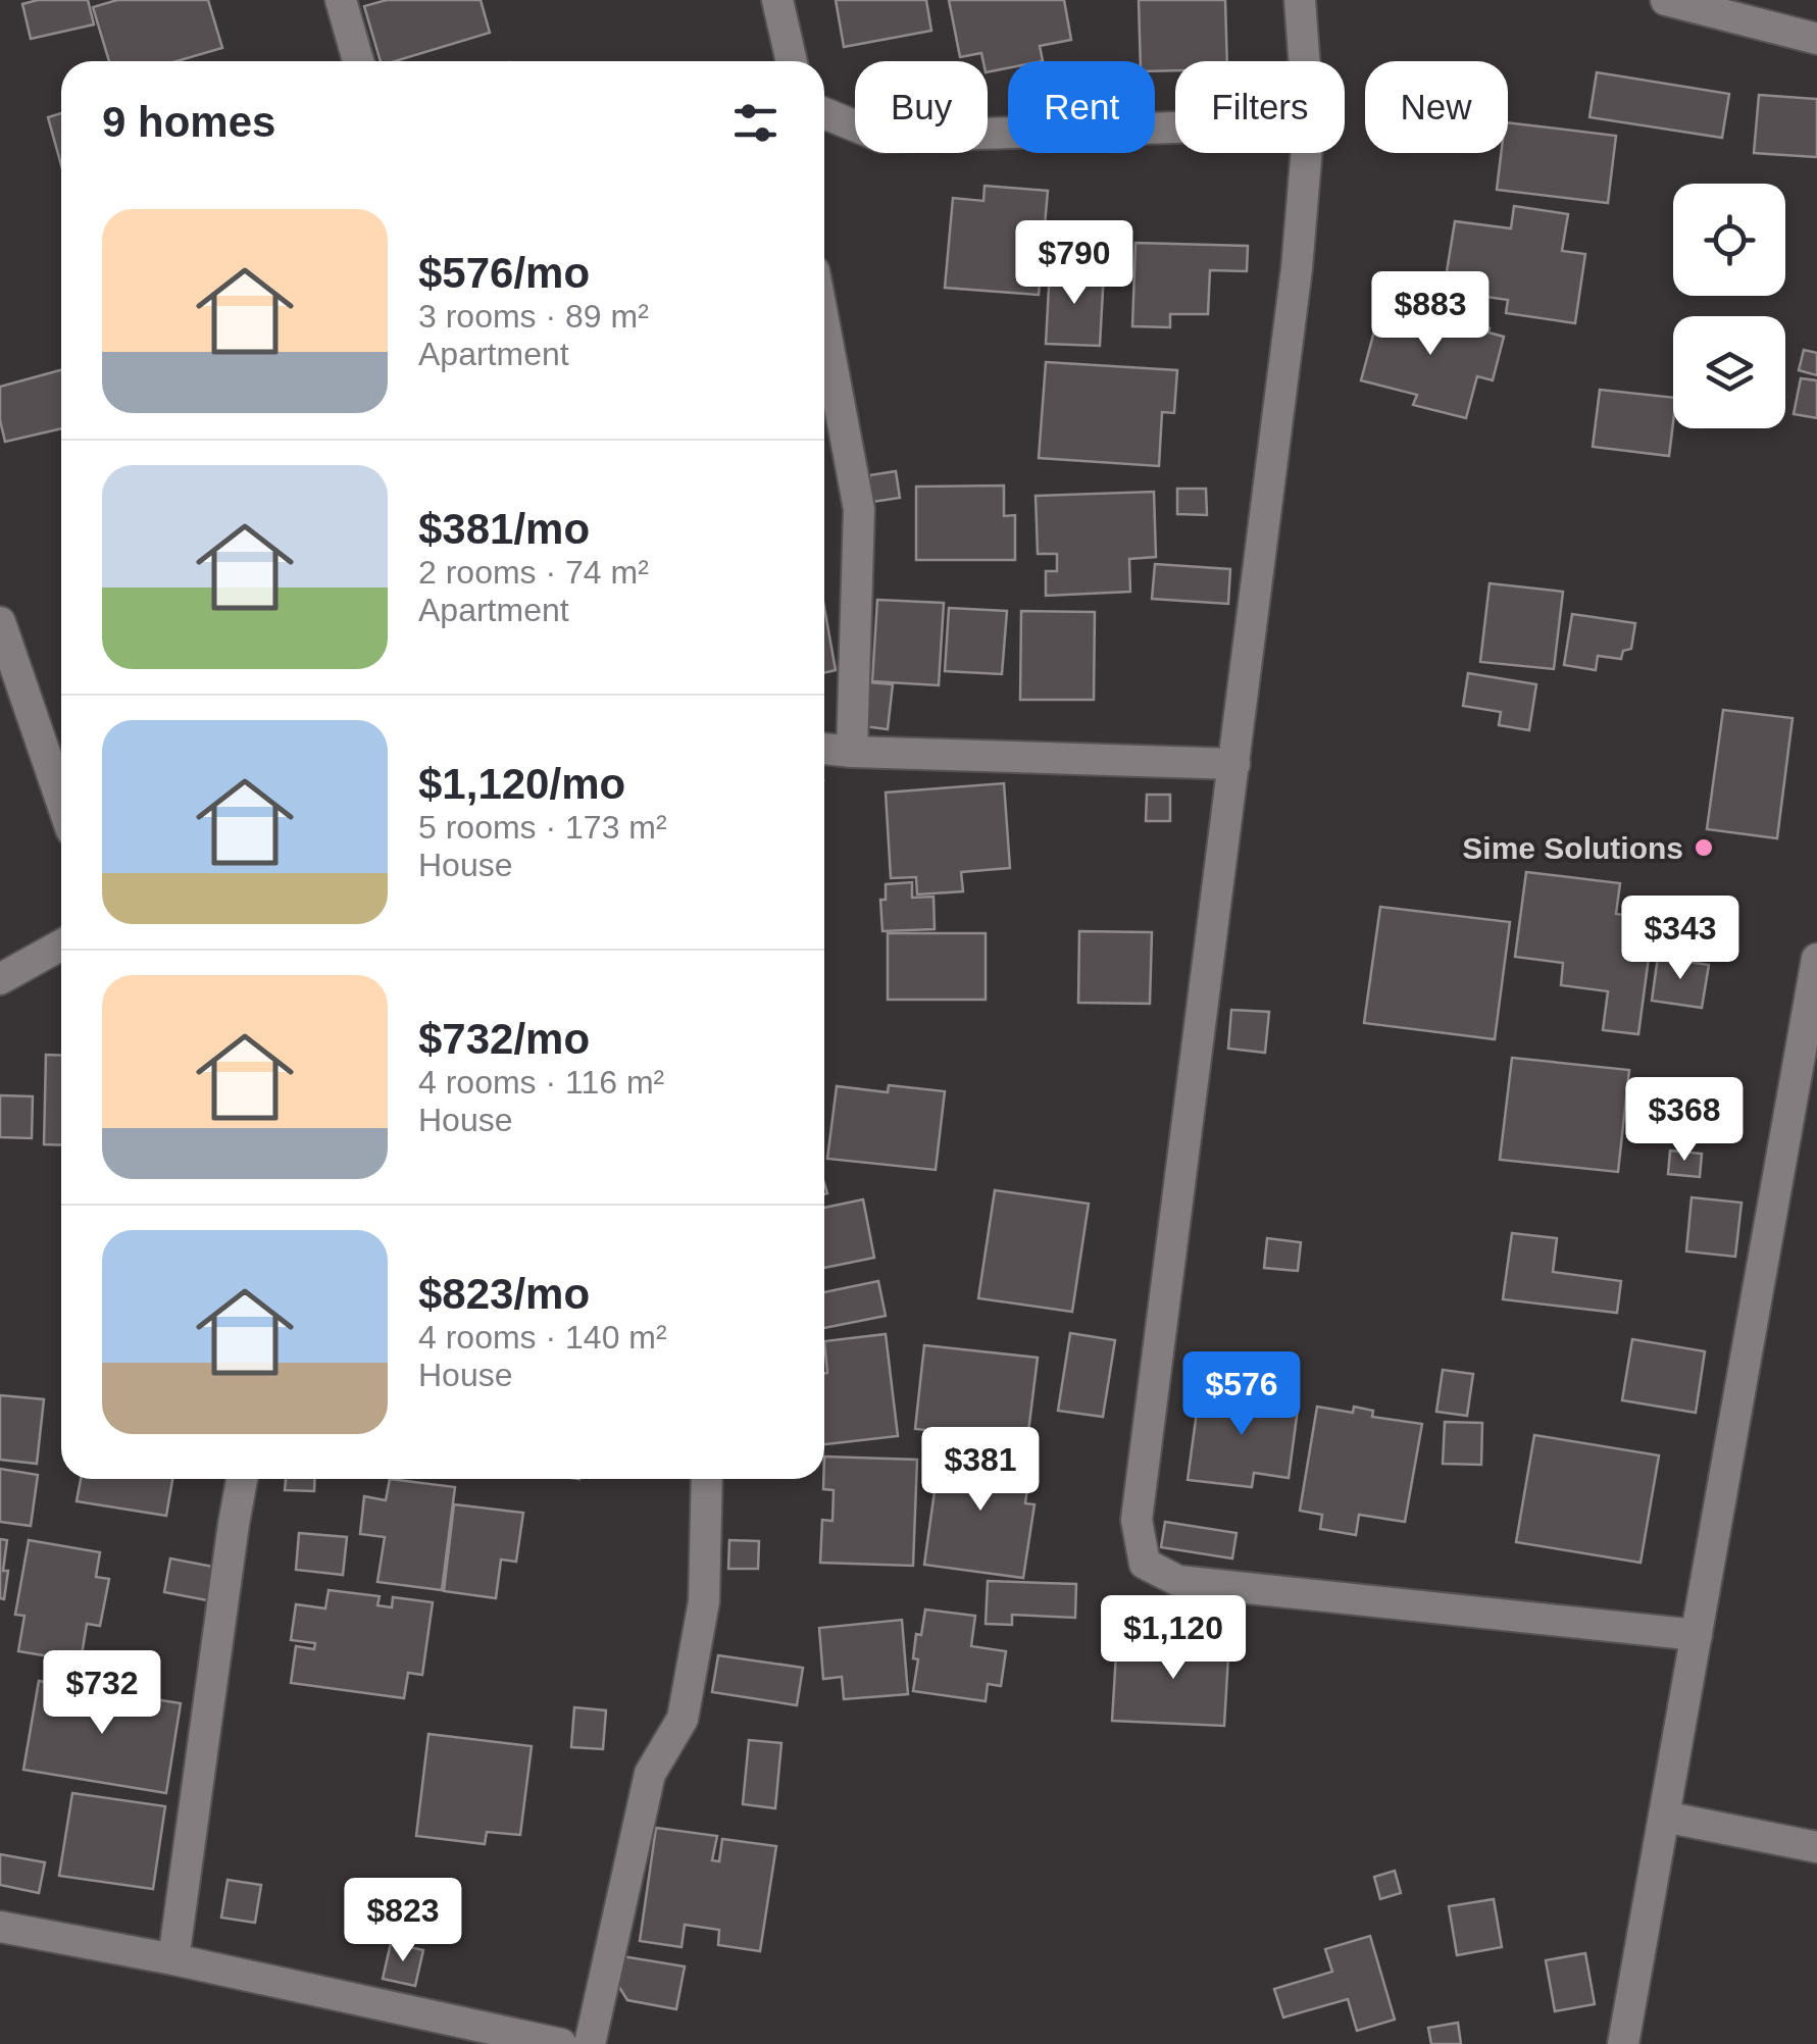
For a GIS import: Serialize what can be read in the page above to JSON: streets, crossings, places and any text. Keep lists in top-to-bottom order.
{
  "places": ["Sime Solutions"],
  "page": {
    "chip": [
      "Buy",
      "Rent",
      "Filters",
      "New"
    ],
    "heading": "9 homes",
    "list": [
      {
        "name": "$576/mo",
        "note": "3 rooms · 89 m² · Apartment"
      },
      {
        "name": "$381/mo",
        "note": "2 rooms · 74 m² · Apartment"
      },
      {
        "name": "$1,120/mo",
        "note": "5 rooms · 173 m² · House"
      },
      {
        "name": "$732/mo",
        "note": "4 rooms · 116 m² · House"
      },
      {
        "name": "$823/mo",
        "note": "4 rooms · 140 m² · House"
      }
    ],
    "price": [
      "$790",
      "$883",
      "$343",
      "$368",
      "$576",
      "$381",
      "$1,120",
      "$732",
      "$823"
    ]
  }
}
